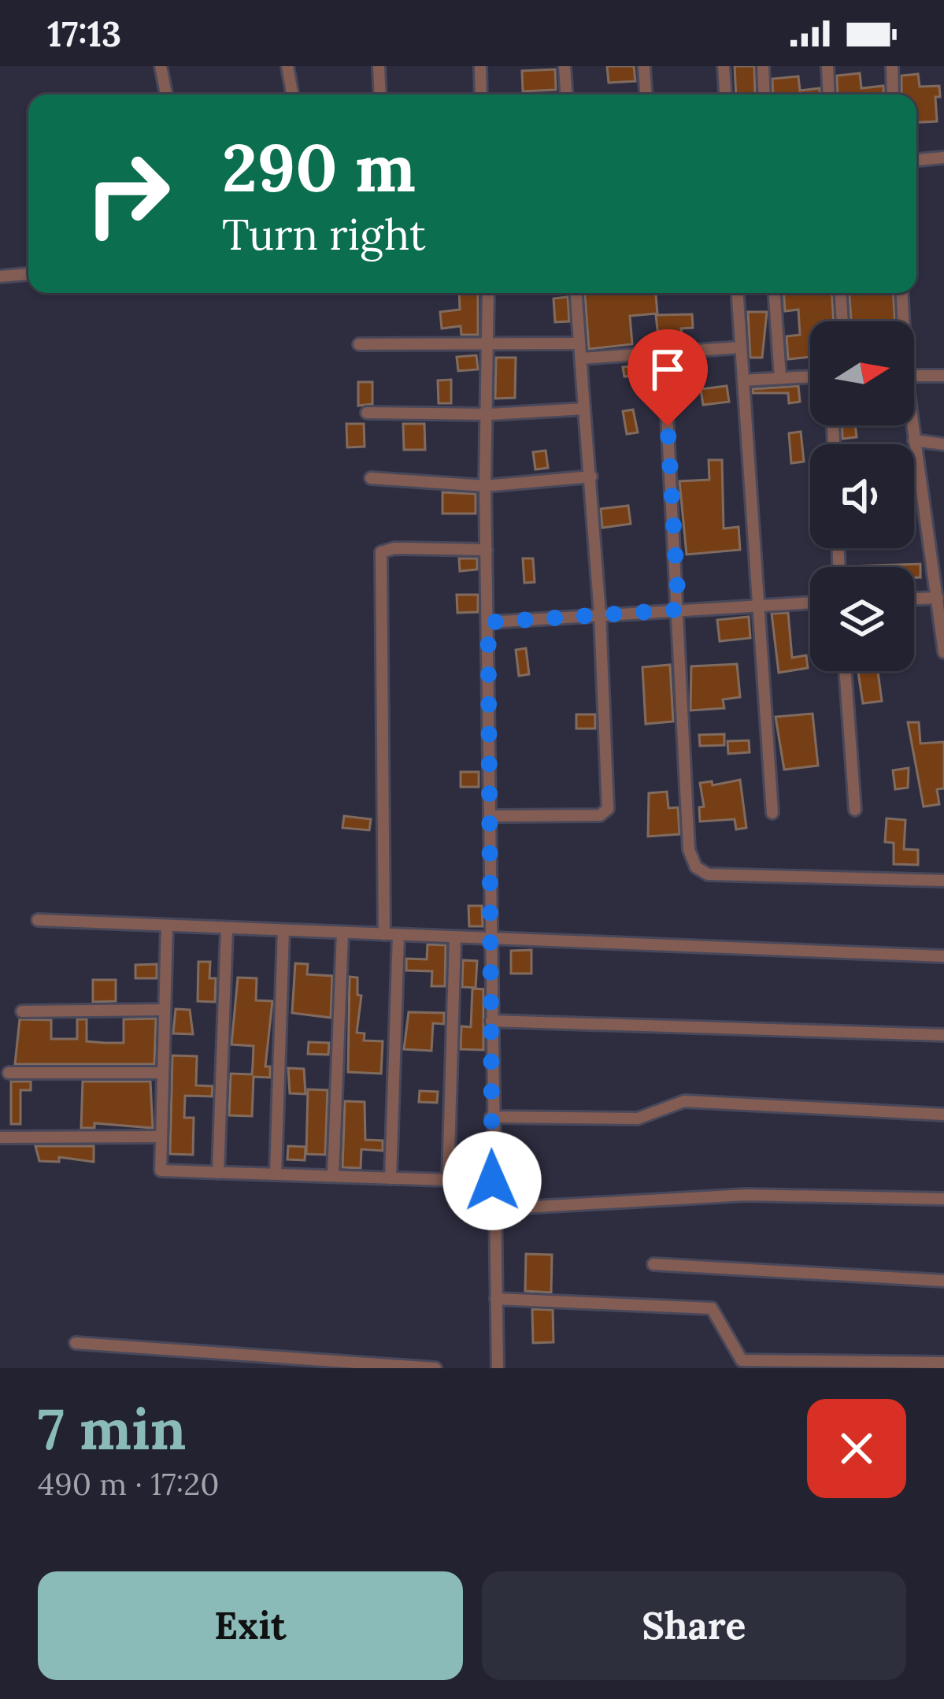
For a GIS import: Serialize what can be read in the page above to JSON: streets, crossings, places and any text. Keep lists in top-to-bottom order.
{
  "north": "right",
  "page": {
    "status": "17:13",
    "turn": ["290 m", "Turn right"],
    "heading": ["7 min", "490 m · 17:20"],
    "buttons": ["Exit", "Share"]
  }
}
